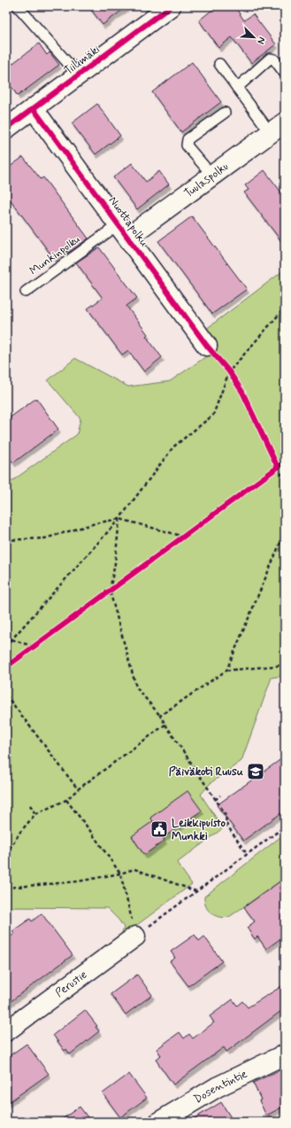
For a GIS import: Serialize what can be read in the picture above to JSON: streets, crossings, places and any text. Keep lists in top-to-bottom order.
{
  "streets": {
    "street": [
      "Tiilimäki",
      "Tuulaspolku",
      "Nuottapolku",
      "Perustie",
      "Dosentintie"
    ],
    "lane": ["Munkinpolku"]
  },
  "crossings": [
    ["Tiilimäki", "Nuottapolku"],
    ["Tuulaspolku", "Nuottapolku"],
    ["Tuulaspolku", "Munkinpolku"],
    ["Nuottapolku", "Munkinpolku"]
  ],
  "places": {
    "school or university": ["Päiväkoti Ruusu"],
    "public building": ["Leikkipuisto Munkki"]
  },
  "north": "bottom right"
}
